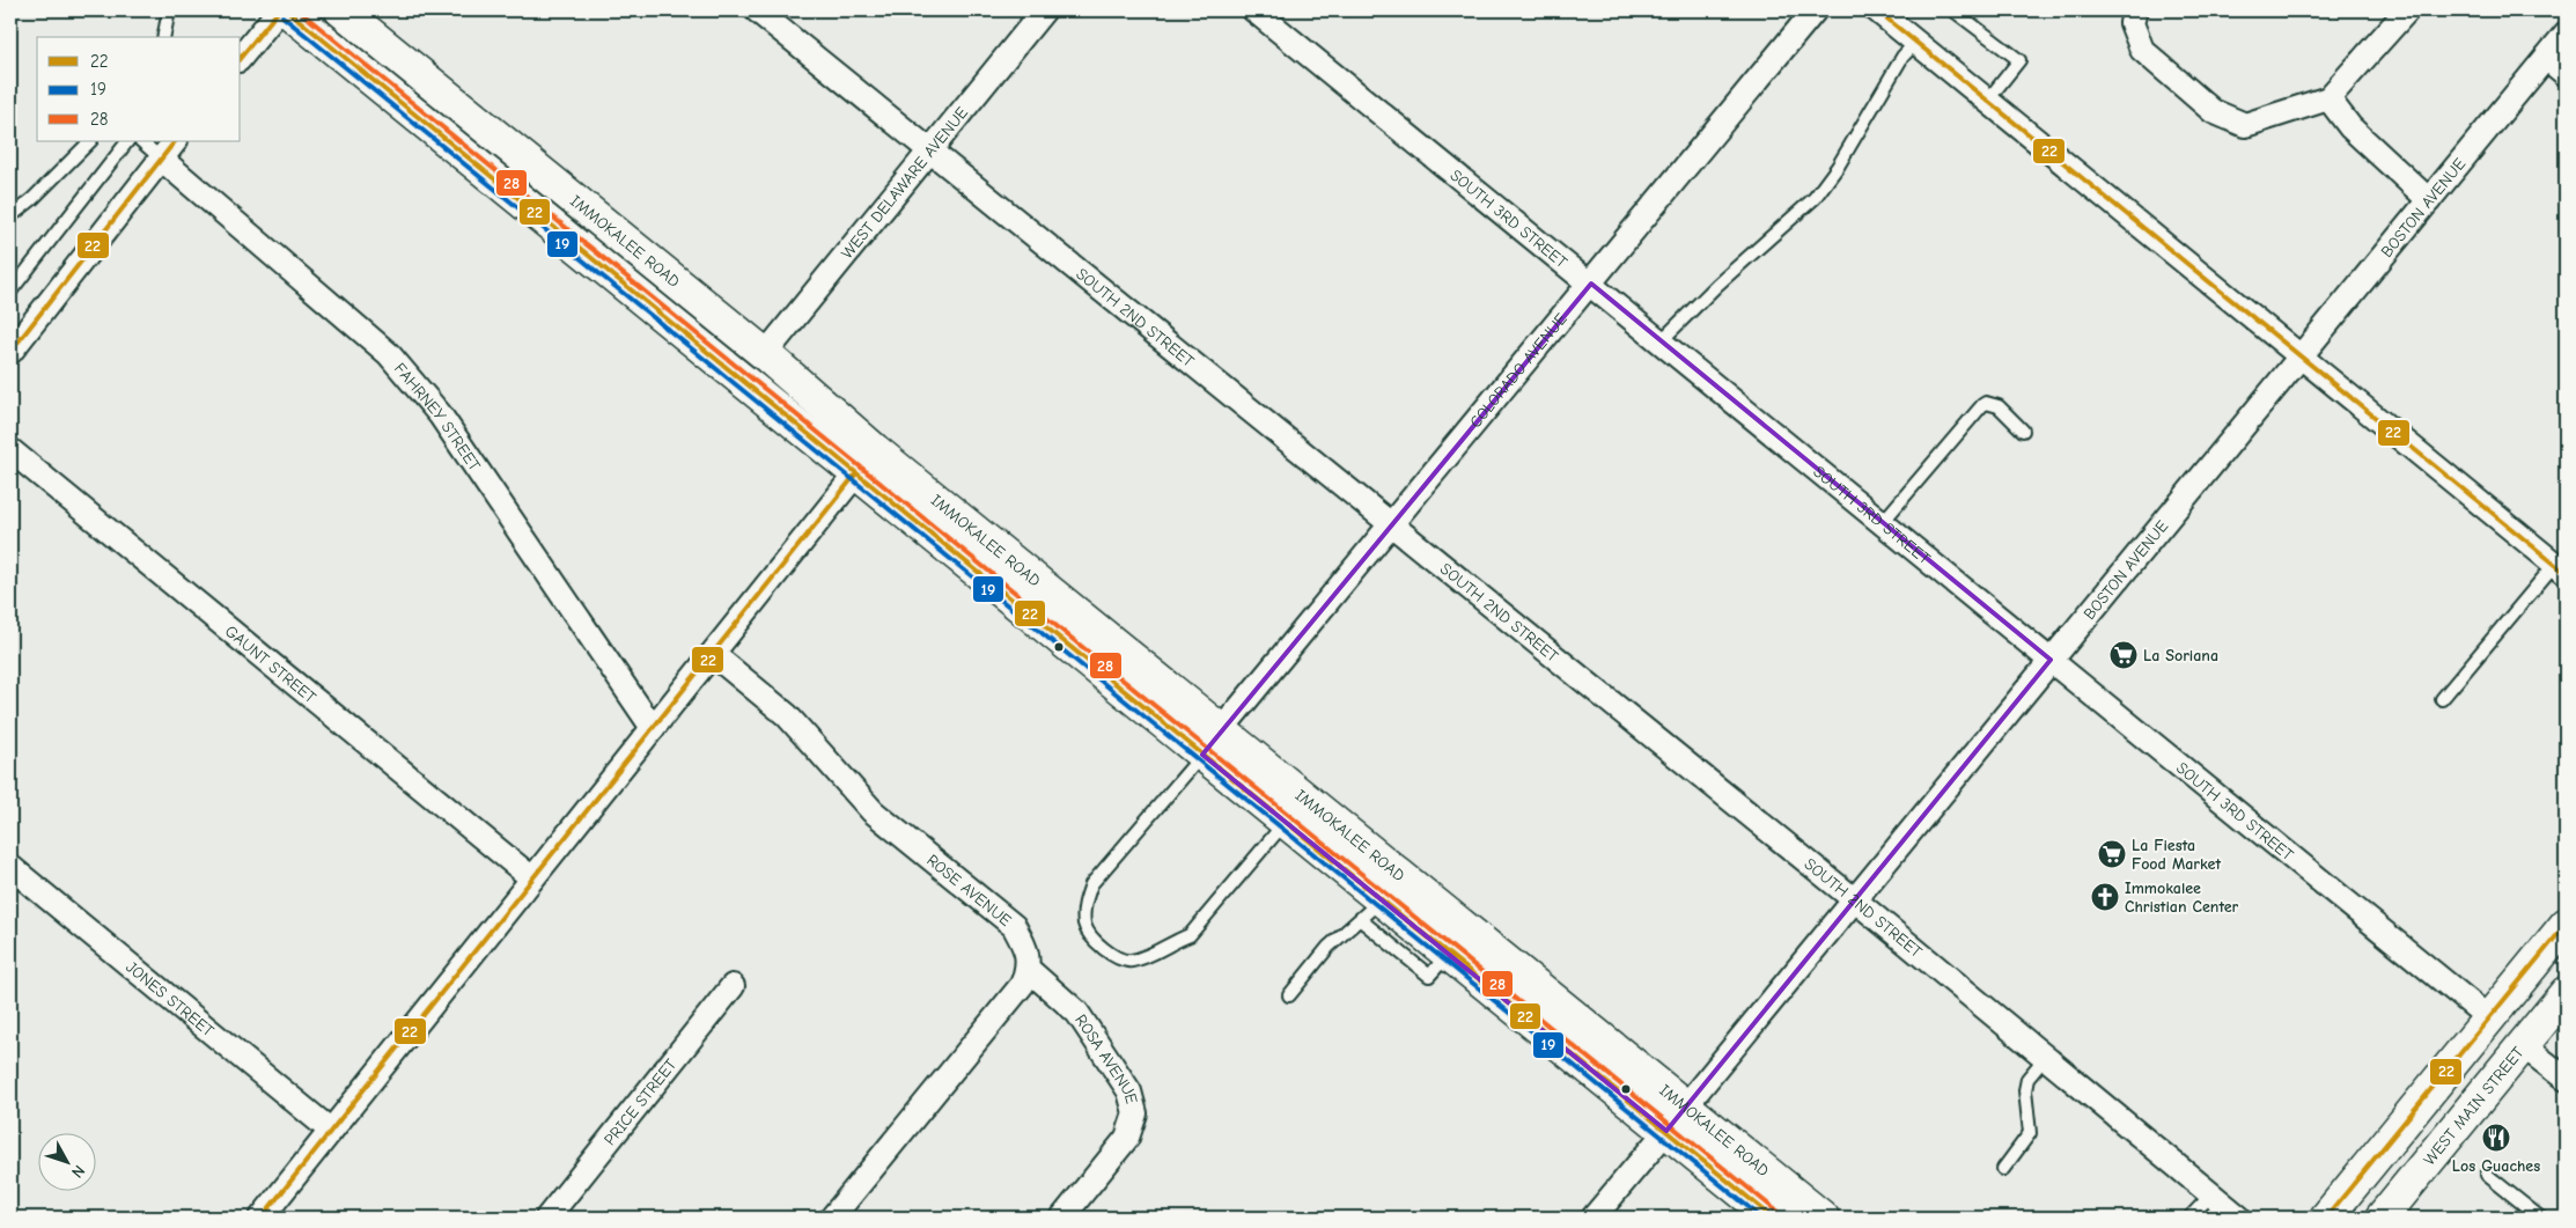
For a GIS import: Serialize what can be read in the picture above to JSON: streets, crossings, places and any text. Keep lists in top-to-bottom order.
{
  "streets": {
    "main road": ["IMMOKALEE ROAD", "WEST MAIN STREET"],
    "street": [
      "WEST DELAWARE AVENUE",
      "BOSTON AVENUE",
      "SOUTH 3RD STREET",
      "SOUTH 2ND STREET",
      "COLORADO AVENUE",
      "FAHRNEY STREET",
      "GAUNT STREET",
      "ROSE AVENUE",
      "JONES STREET",
      "ROSA AVENUE",
      "PRICE STREET"
    ]
  },
  "crossings": [
    ["WEST DELAWARE AVENUE", "IMMOKALEE ROAD"],
    ["WEST DELAWARE AVENUE", "SOUTH 2ND STREET"],
    ["BOSTON AVENUE", "SOUTH 3RD STREET"],
    ["BOSTON AVENUE", "IMMOKALEE ROAD"],
    ["BOSTON AVENUE", "SOUTH 2ND STREET"],
    ["SOUTH 3RD STREET", "COLORADO AVENUE"],
    ["IMMOKALEE ROAD", "COLORADO AVENUE"],
    ["SOUTH 2ND STREET", "COLORADO AVENUE"],
    ["ROSE AVENUE", "ROSA AVENUE"]
  ],
  "places": {
    "supermarket": ["La Soriana", "La Fiesta Food Market"],
    "church": ["Immokalee Christian Center"],
    "restaurant": ["Los Guaches"]
  },
  "lines": ["transit line 22", "transit line 28", "transit line 19"],
  "legend": ["22", "19", "28"],
  "north": "bottom right"
}
